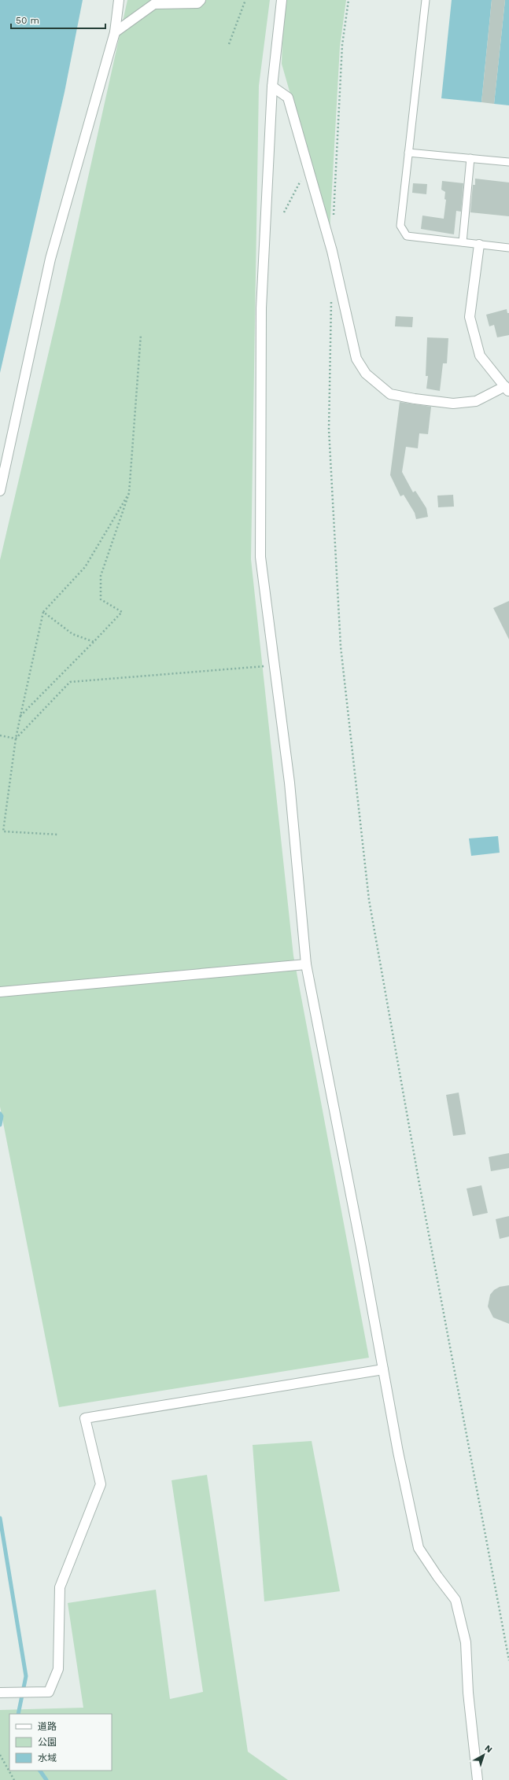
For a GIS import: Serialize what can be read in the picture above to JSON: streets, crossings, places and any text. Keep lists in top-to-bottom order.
{
  "legend": ["道路", "公園", "水域"],
  "scale_bar": "50 m",
  "north": "top right"
}
